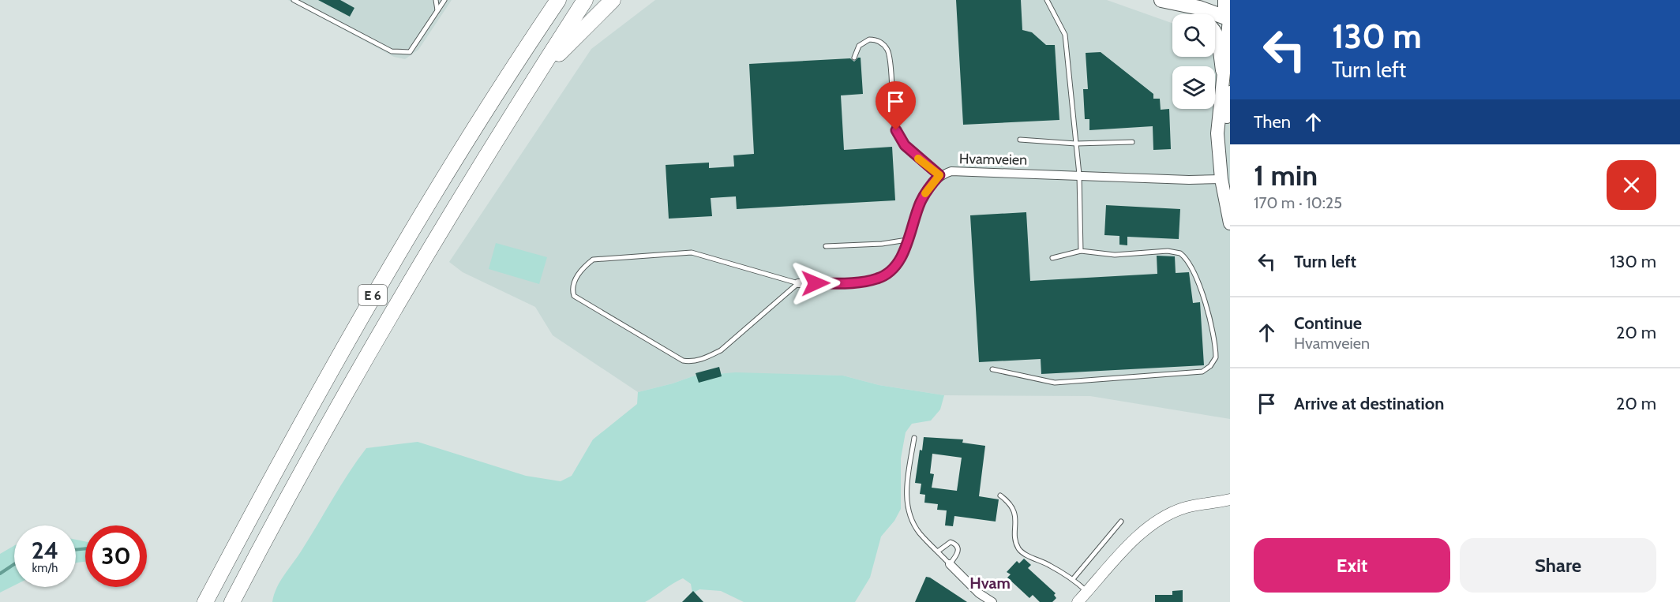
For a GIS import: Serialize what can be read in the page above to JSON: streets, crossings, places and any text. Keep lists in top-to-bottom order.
{
  "streets": {
    "highway": ["E 6"],
    "street": ["Hvamveien"]
  },
  "districts": ["Hvam"],
  "page": {
    "turn": ["130 m", "Turn left"],
    "then": "Then",
    "heading": ["1 min", "170 m · 10:25"],
    "list": [
      {
        "name": "Turn left",
        "value": "130 m"
      },
      {
        "name": "Continue",
        "note": "Hvamveien",
        "value": "20 m"
      },
      {
        "name": "Arrive at destination",
        "value": "20 m"
      }
    ],
    "speed": "24 km/h",
    "limit": "30",
    "buttons": ["Exit", "Share"]
  }
}
